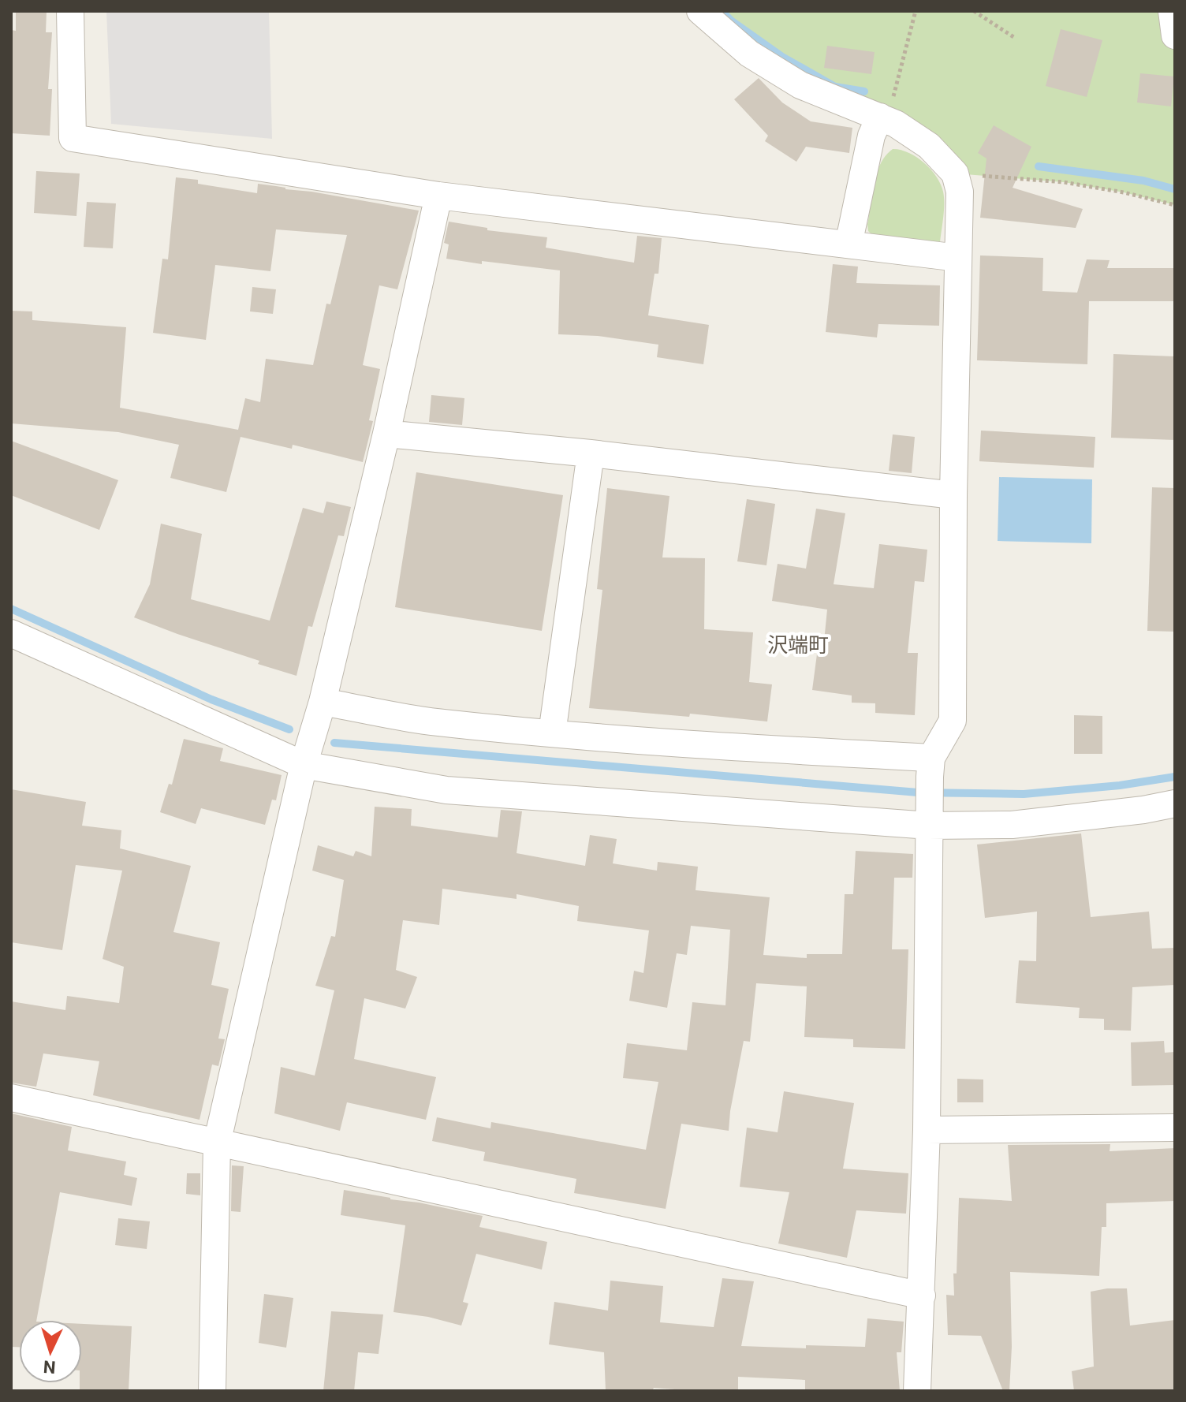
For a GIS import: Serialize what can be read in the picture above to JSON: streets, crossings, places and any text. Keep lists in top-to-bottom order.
{
  "districts": ["沢端町"],
  "north": "bottom"
}
